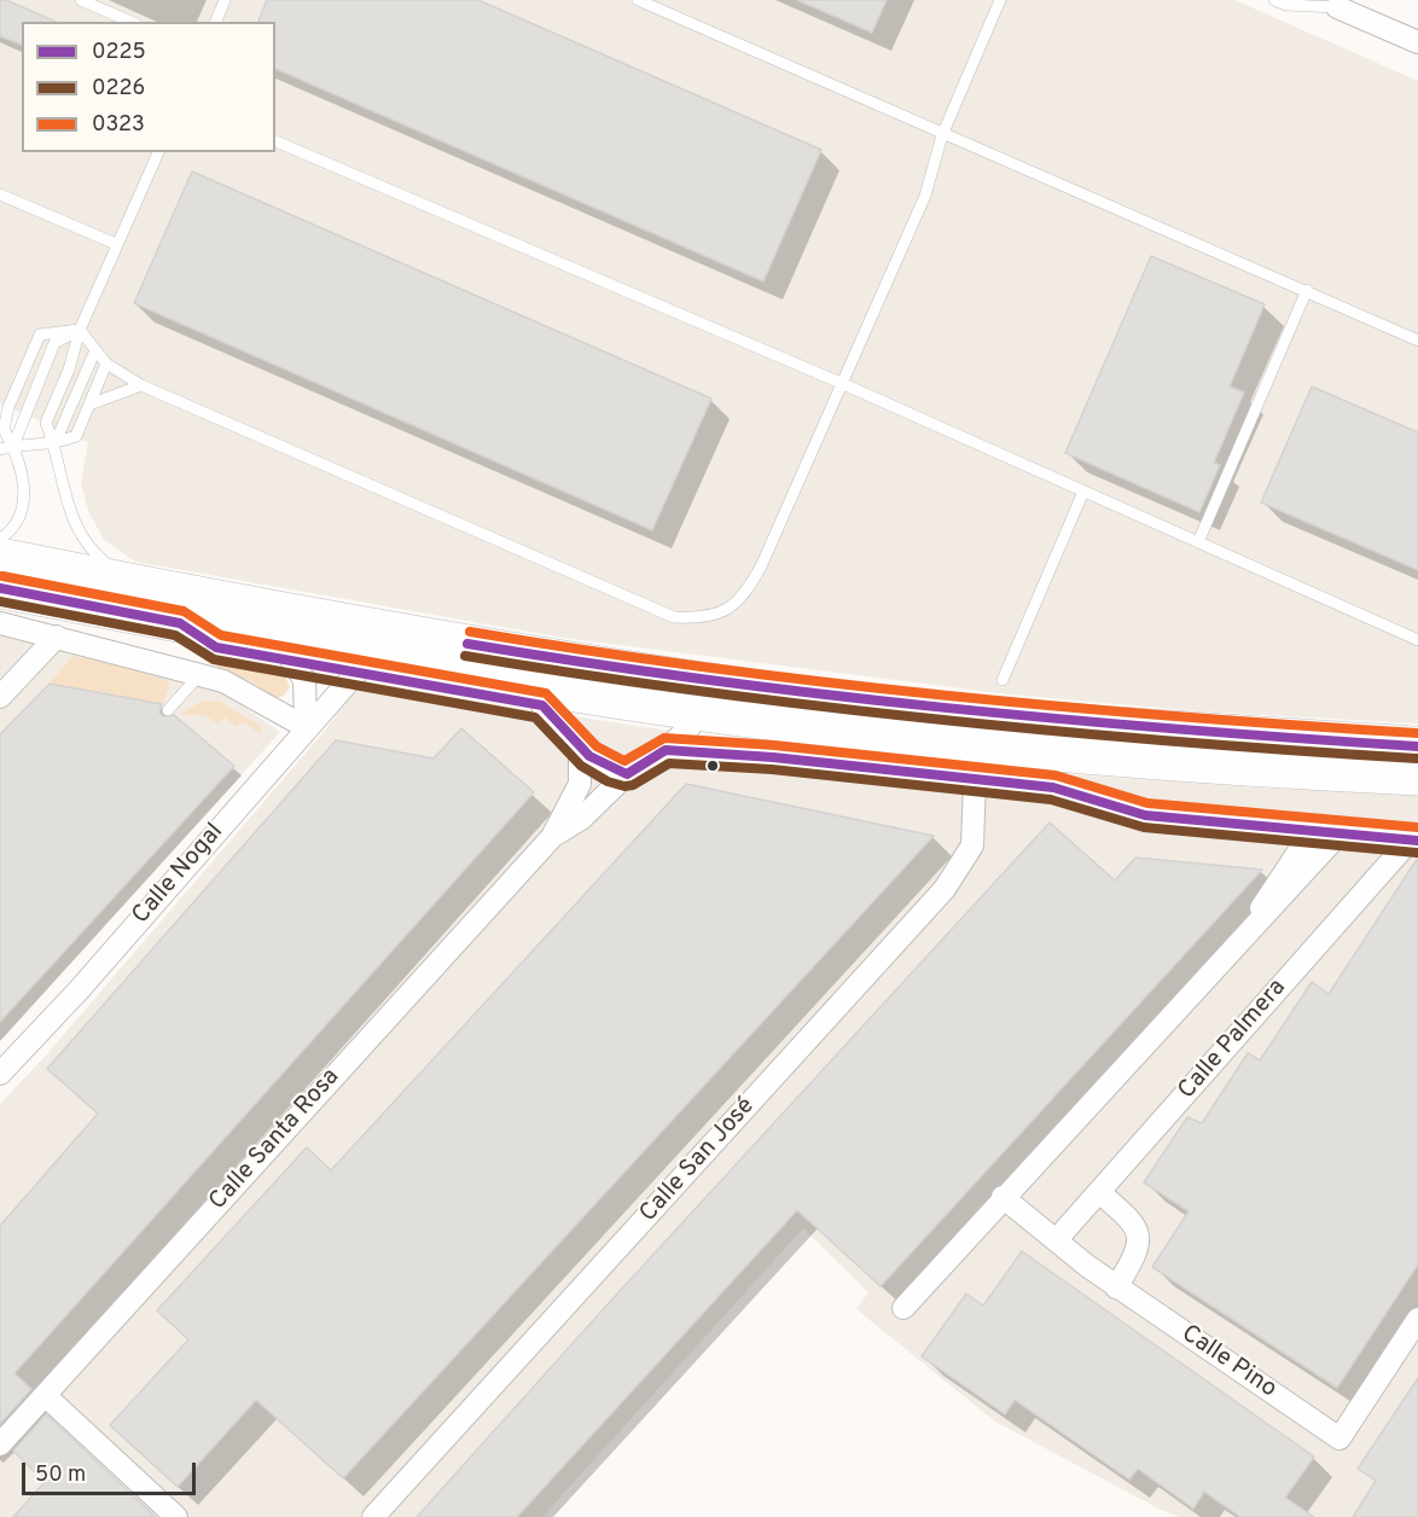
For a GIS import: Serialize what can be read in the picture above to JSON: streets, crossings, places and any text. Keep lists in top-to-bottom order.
{
  "streets": {
    "street": [
      "Calle Nogal",
      "Calle Palmera",
      "Calle Santa Rosa",
      "Calle San José",
      "Calle Pino"
    ]
  },
  "crossings": [
    ["Calle Palmera", "Calle Pino"]
  ],
  "lines": ["transit line 0323", "transit line 0225", "transit line 0226"],
  "legend": ["0225", "0226", "0323"],
  "scale_bar": "50 m"
}
